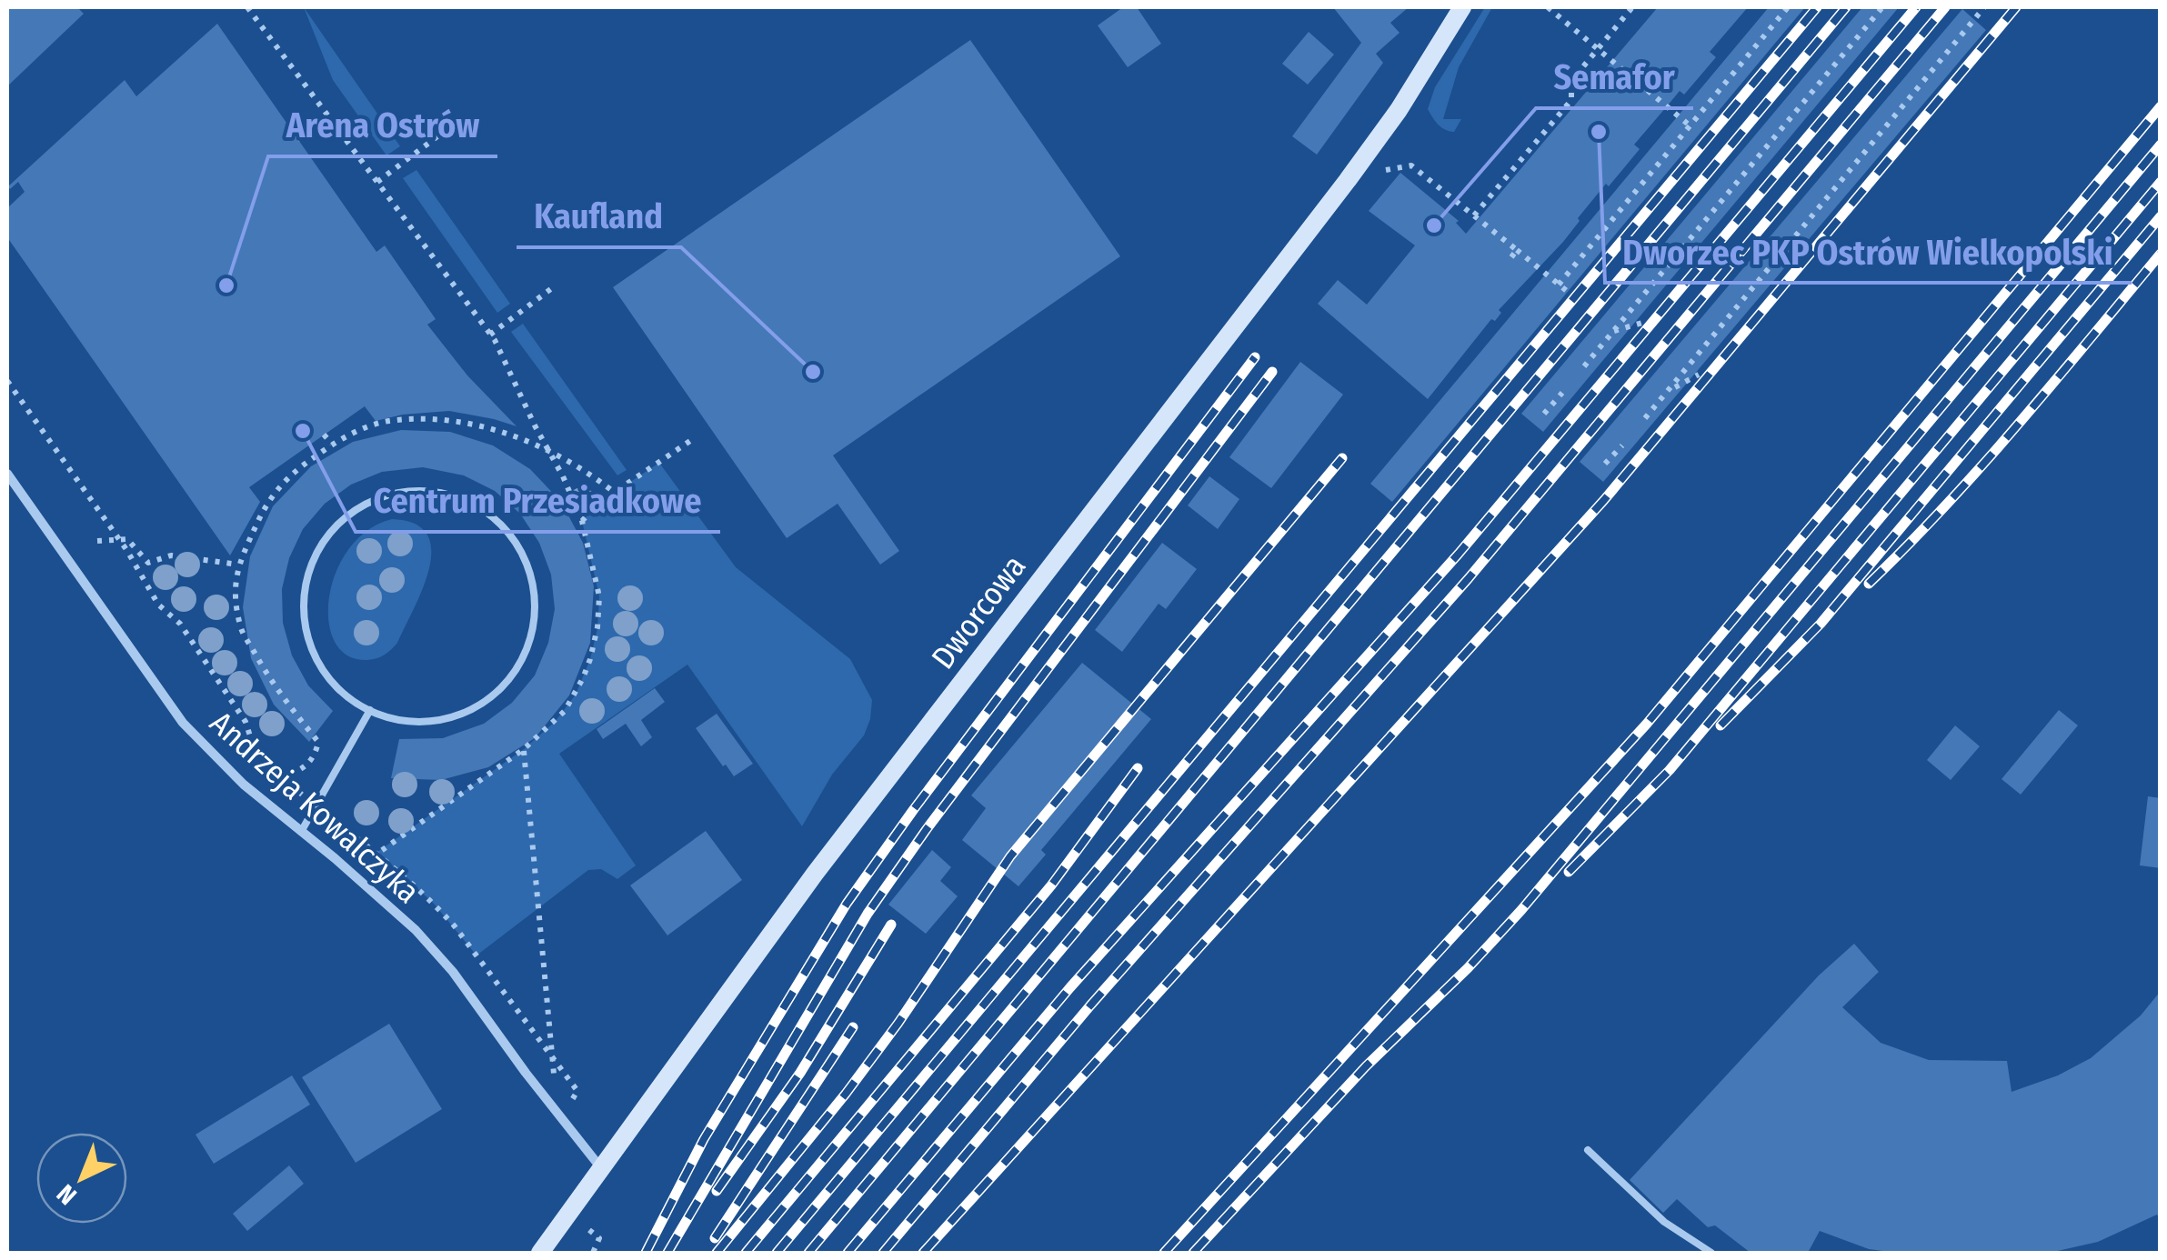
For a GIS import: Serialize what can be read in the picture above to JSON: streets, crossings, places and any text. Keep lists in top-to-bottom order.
{
  "streets": {
    "main road": ["Dworcowa"],
    "street": ["Andrzeja Kowalczyka"]
  },
  "crossings": [
    ["Dworcowa", "Andrzeja Kowalczyka"]
  ],
  "places": [
    "Dworzec PKP Ostrów Wielkopolski",
    "Semafor",
    "Arena Ostrów",
    "Kaufland",
    "Centrum Przesiadkowe"
  ],
  "north": "bottom left"
}
